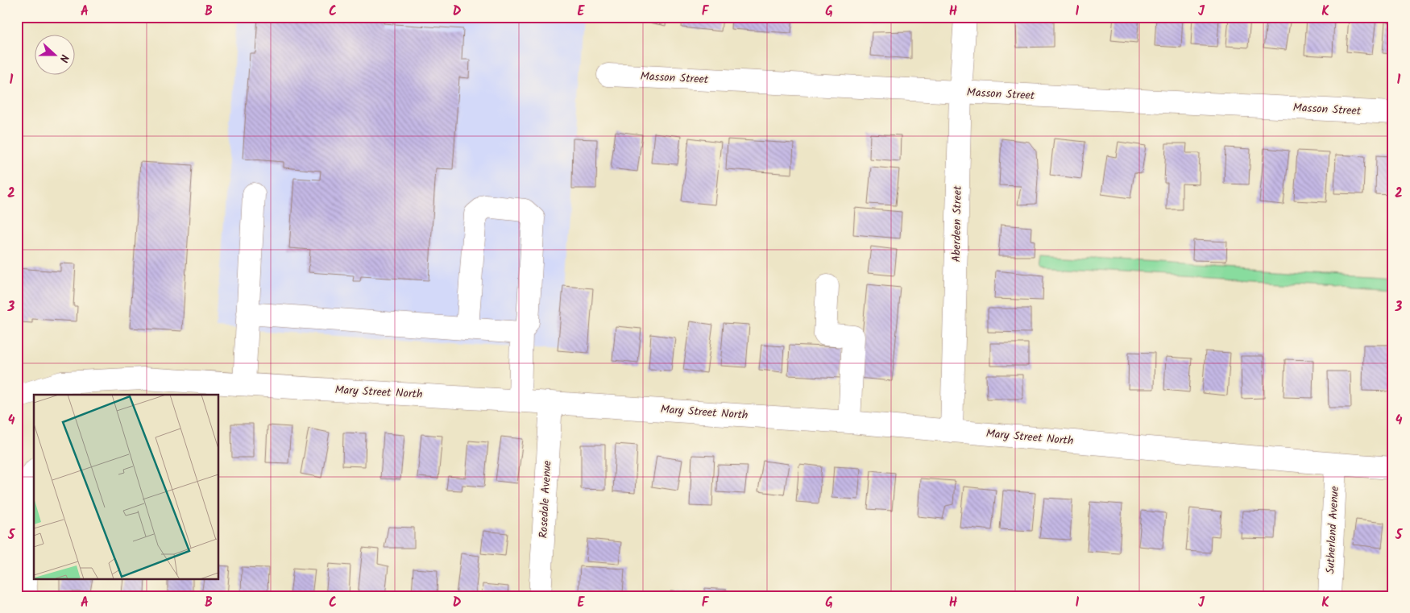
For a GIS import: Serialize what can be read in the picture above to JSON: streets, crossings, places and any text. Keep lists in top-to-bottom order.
{
  "streets": {
    "street": [
      "Masson Street",
      "Aberdeen Street",
      "Mary Street North",
      "Rosedale Avenue",
      "Sutherland Avenue"
    ]
  },
  "crossings": [
    ["Masson Street", "Aberdeen Street"],
    ["Aberdeen Street", "Mary Street North"],
    ["Mary Street North", "Rosedale Avenue"],
    ["Mary Street North", "Sutherland Avenue"]
  ],
  "north": "right",
  "grid": {
    "columns": [
      "A",
      "B",
      "C",
      "D",
      "E",
      "F",
      "G",
      "H",
      "I",
      "J",
      "K"
    ],
    "rows": [
      "1",
      "2",
      "3",
      "4",
      "5"
    ]
  }
}
